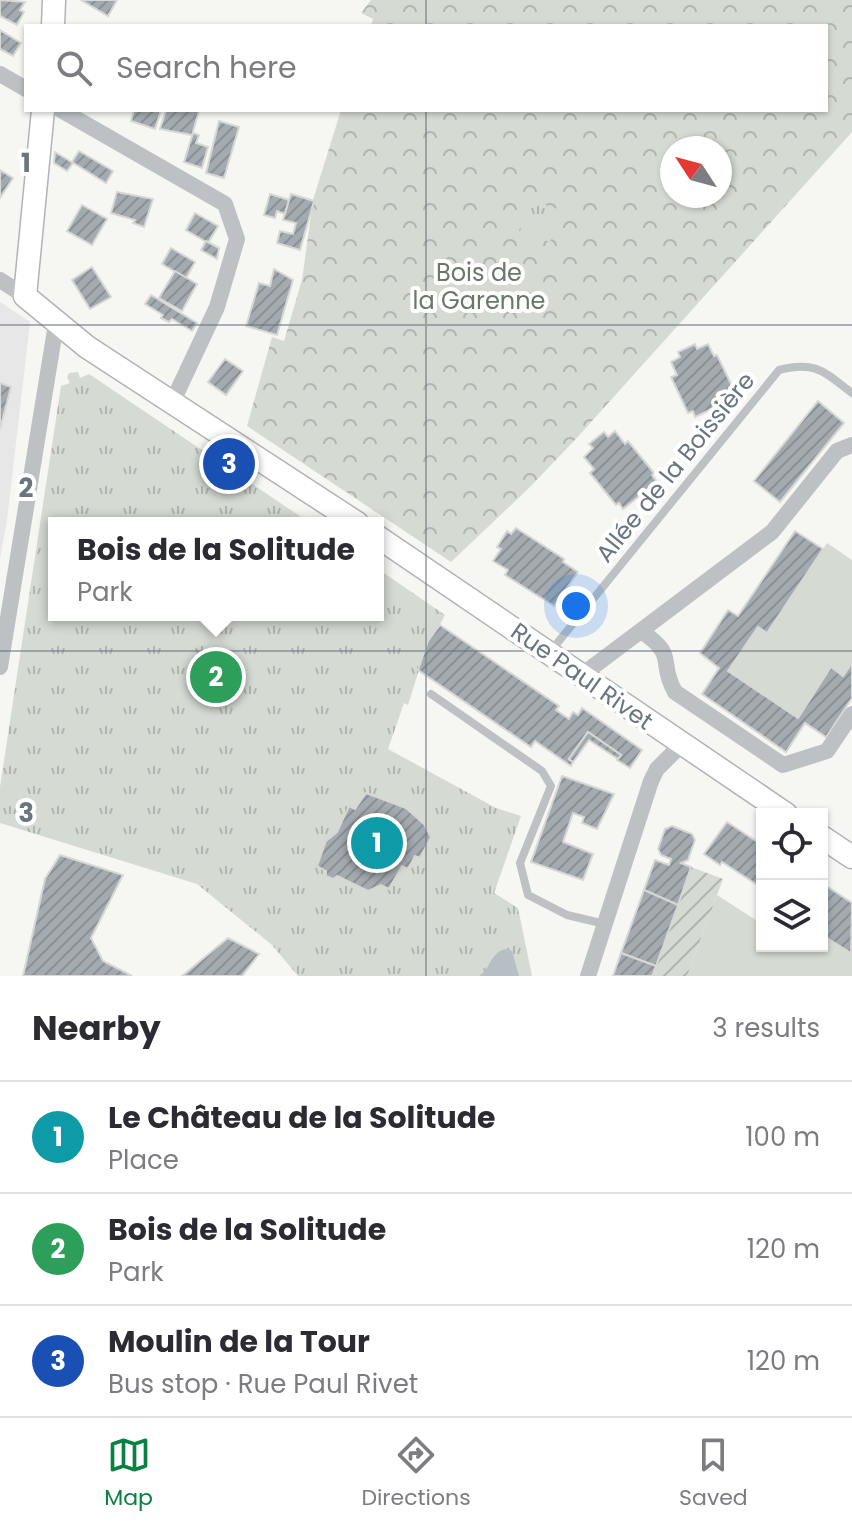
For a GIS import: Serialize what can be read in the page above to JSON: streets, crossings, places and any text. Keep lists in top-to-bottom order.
{
  "streets": {
    "street": ["Rue Paul Rivet"],
    "lane": ["Allée de la Boissière"]
  },
  "crossings": [
    ["Allée de la Boissière", "Rue Paul Rivet"]
  ],
  "parks": ["Bois de la Garenne"],
  "north": "top left",
  "page": {
    "search": "Search here",
    "pins": ["3", "2", "1"],
    "popup": ["Bois de la Solitude", "Park"],
    "heading": ["Nearby", "3 results"],
    "list": [
      {
        "mark": "1",
        "name": "Le Château de la Solitude",
        "note": "Place",
        "value": "100 m"
      },
      {
        "mark": "2",
        "name": "Bois de la Solitude",
        "note": "Park",
        "value": "120 m"
      },
      {
        "mark": "3",
        "name": "Moulin de la Tour",
        "note": "Bus stop · Rue Paul Rivet",
        "value": "120 m"
      }
    ],
    "nav": ["Map", "Directions", "Saved"]
  },
  "grid": {
    "rows": ["1", "2", "3"]
  }
}
